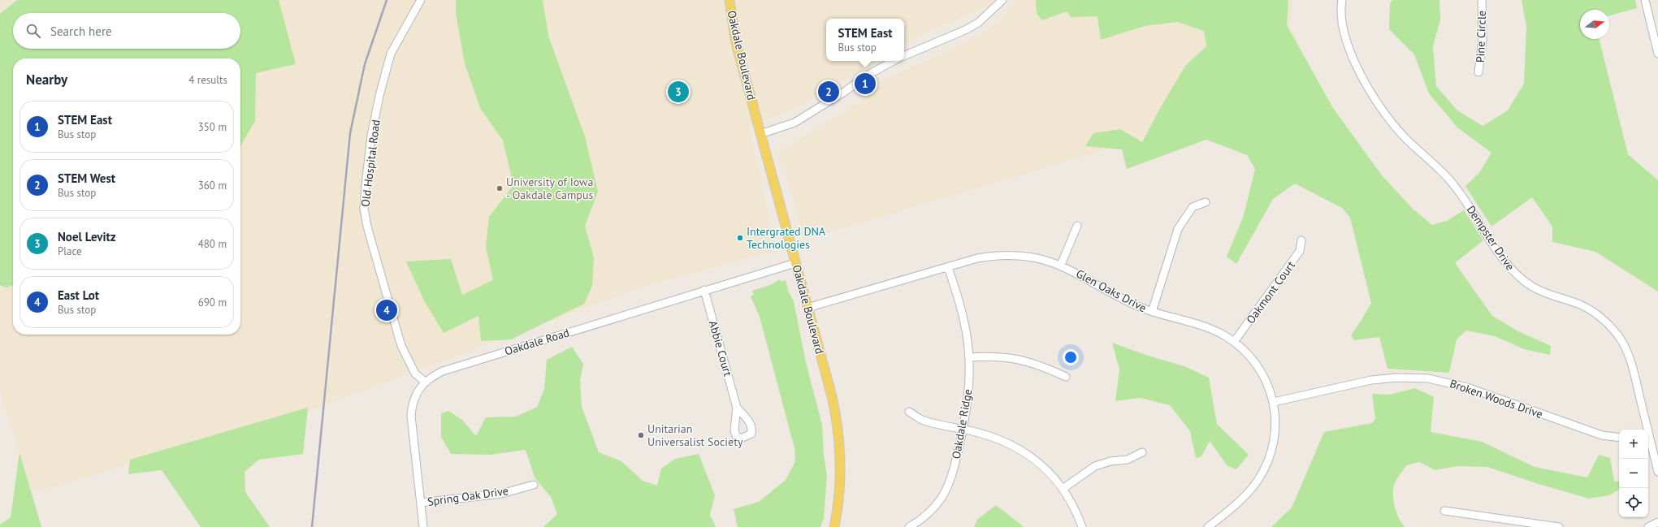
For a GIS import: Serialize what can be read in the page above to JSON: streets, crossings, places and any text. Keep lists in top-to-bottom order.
{
  "streets": {
    "main road": ["Oakdale Boulevard"],
    "street": [
      "Pine Circle",
      "Old Hospital Road",
      "Dempster Drive",
      "Glen Oaks Drive",
      "Oakmont Court",
      "Oakdale Road",
      "Abbie Court",
      "Broken Woods Drive",
      "Oakdale Ridge",
      "Spring Oak Drive"
    ]
  },
  "crossings": [
    ["Oakdale Boulevard", "Glen Oaks Drive"],
    ["Oakdale Boulevard", "Oakdale Road"],
    ["Old Hospital Road", "Oakdale Road"],
    ["Glen Oaks Drive", "Oakmont Court"],
    ["Glen Oaks Drive", "Broken Woods Drive"],
    ["Glen Oaks Drive", "Oakdale Ridge"],
    ["Oakdale Road", "Abbie Court"],
    ["Oakdale Road", "Spring Oak Drive"]
  ],
  "places": ["University of Iowa - Oakdale Campus", "Intergrated DNA Technologies", "Unitarian Universalist Society"],
  "north": "right",
  "page": {
    "search": "Search here",
    "popup": ["STEM East", "Bus stop"],
    "heading": ["Nearby", "4 results"],
    "pins": [
      "1",
      "2",
      "3",
      "4"
    ],
    "list": [
      {
        "mark": "1",
        "name": "STEM East",
        "note": "Bus stop",
        "value": "350 m"
      },
      {
        "mark": "2",
        "name": "STEM West",
        "note": "Bus stop",
        "value": "360 m"
      },
      {
        "mark": "3",
        "name": "Noel Levitz",
        "note": "Place",
        "value": "480 m"
      },
      {
        "mark": "4",
        "name": "East Lot",
        "note": "Bus stop",
        "value": "690 m"
      }
    ],
    "map_buttons": ["+", "−"]
  }
}
